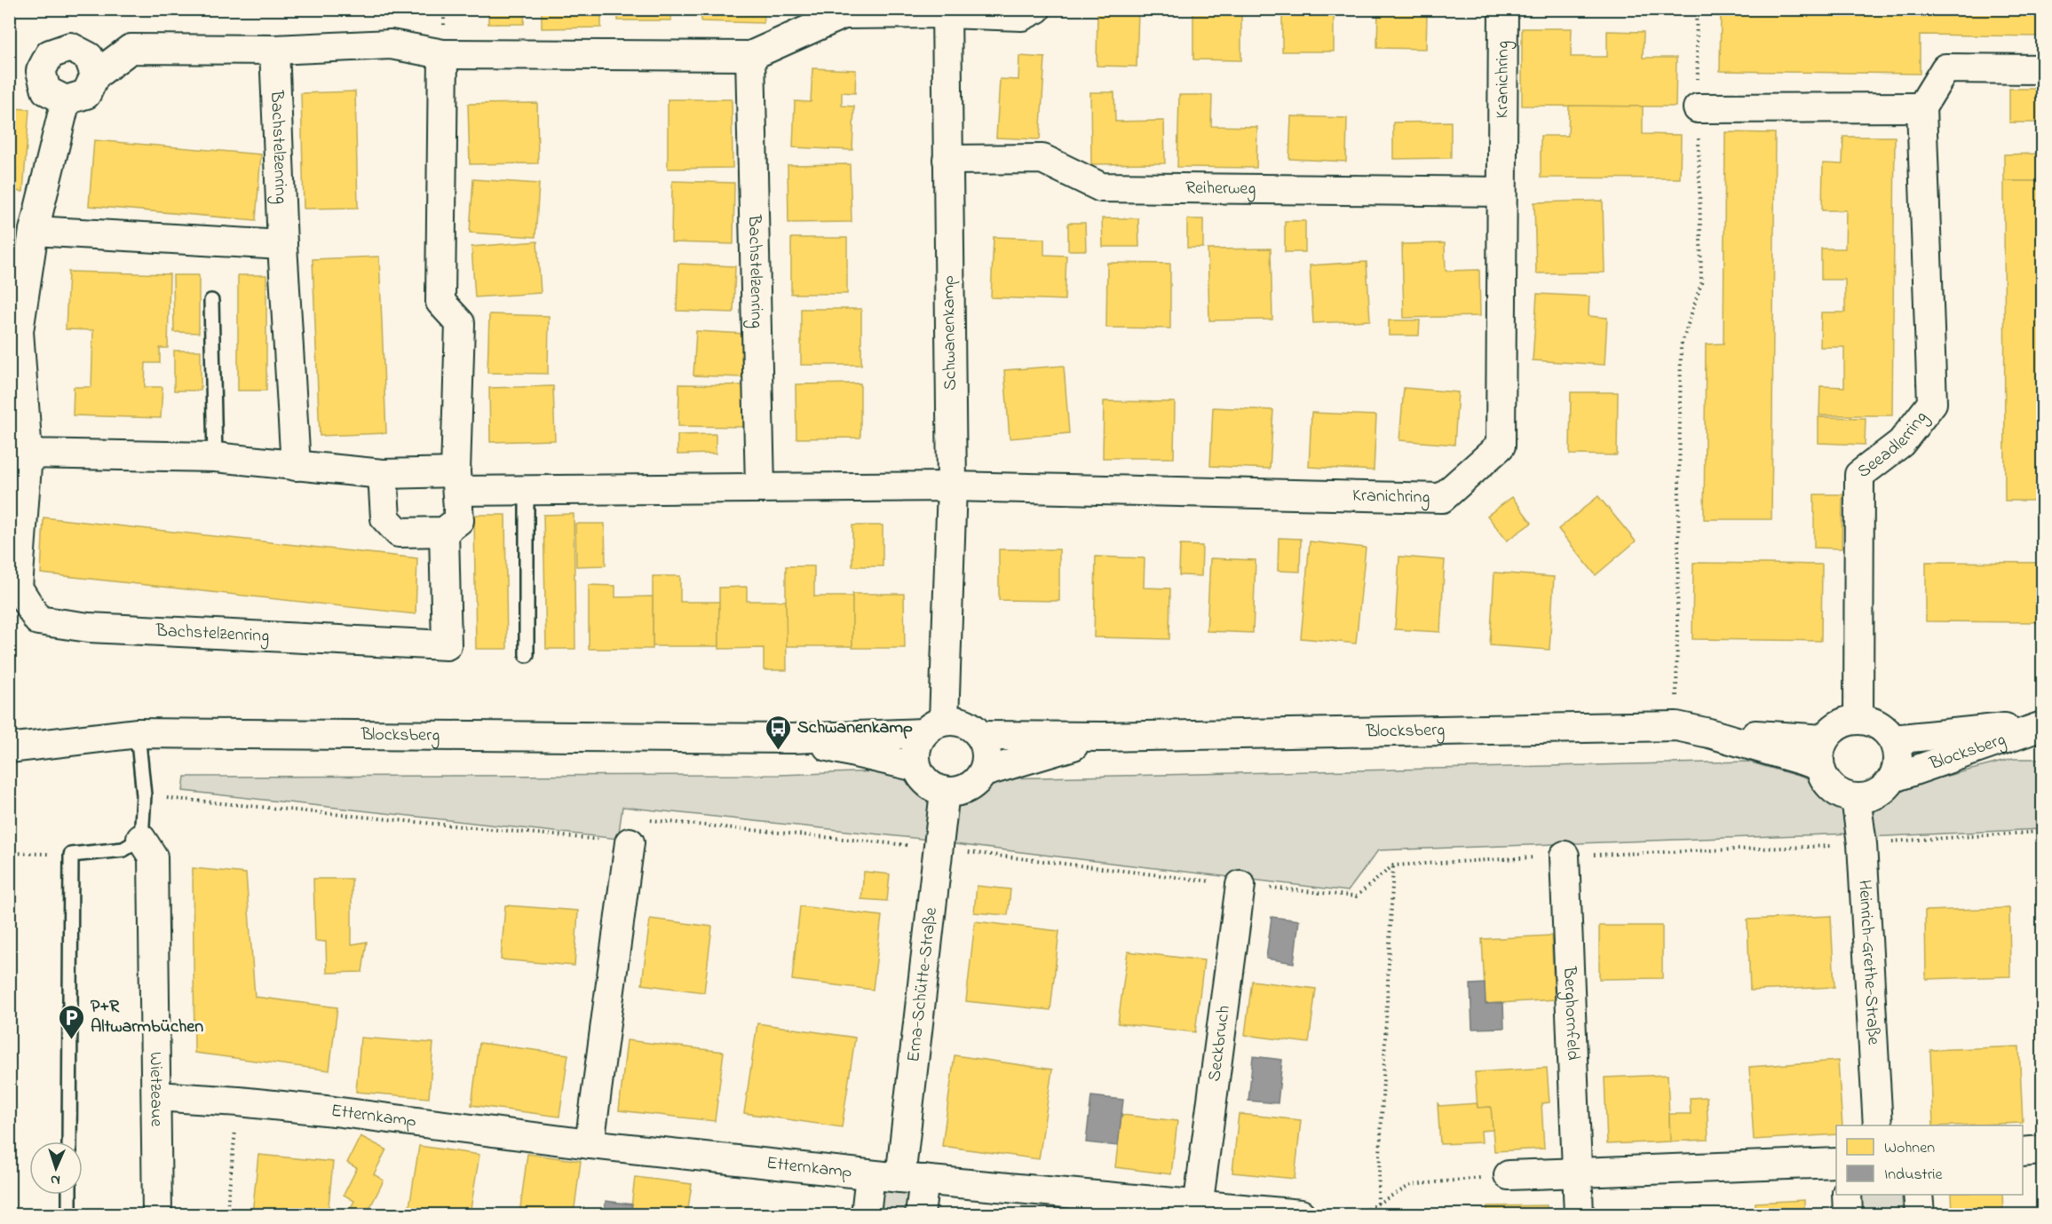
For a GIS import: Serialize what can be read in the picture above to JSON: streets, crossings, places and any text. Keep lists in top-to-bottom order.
{
  "streets": {
    "street": [
      "Kranichring",
      "Bachstelzenring",
      "Reiherweg",
      "Schwanenkamp",
      "Seeadlerring",
      "Blocksberg",
      "Heinrich-Grethe-Straße",
      "Erna-Schütte-Straße",
      "Berghornfeld",
      "Seckbruch",
      "Wietzeaue",
      "Etternkamp"
    ]
  },
  "crossings": [
    ["Kranichring", "Reiherweg"],
    ["Kranichring", "Schwanenkamp"],
    ["Reiherweg", "Schwanenkamp"],
    ["Schwanenkamp", "Blocksberg"],
    ["Schwanenkamp", "Erna-Schütte-Straße"],
    ["Seeadlerring", "Blocksberg"],
    ["Seeadlerring", "Heinrich-Grethe-Straße"],
    ["Blocksberg", "Heinrich-Grethe-Straße"],
    ["Blocksberg", "Erna-Schütte-Straße"],
    ["Erna-Schütte-Straße", "Etternkamp"],
    ["Wietzeaue", "Etternkamp"]
  ],
  "places": {
    "bus stop": ["Schwanenkamp"],
    "parking": ["P+R Altwarmbüchen"]
  },
  "legend": ["Wohnen", "Industrie"],
  "north": "bottom"
}
